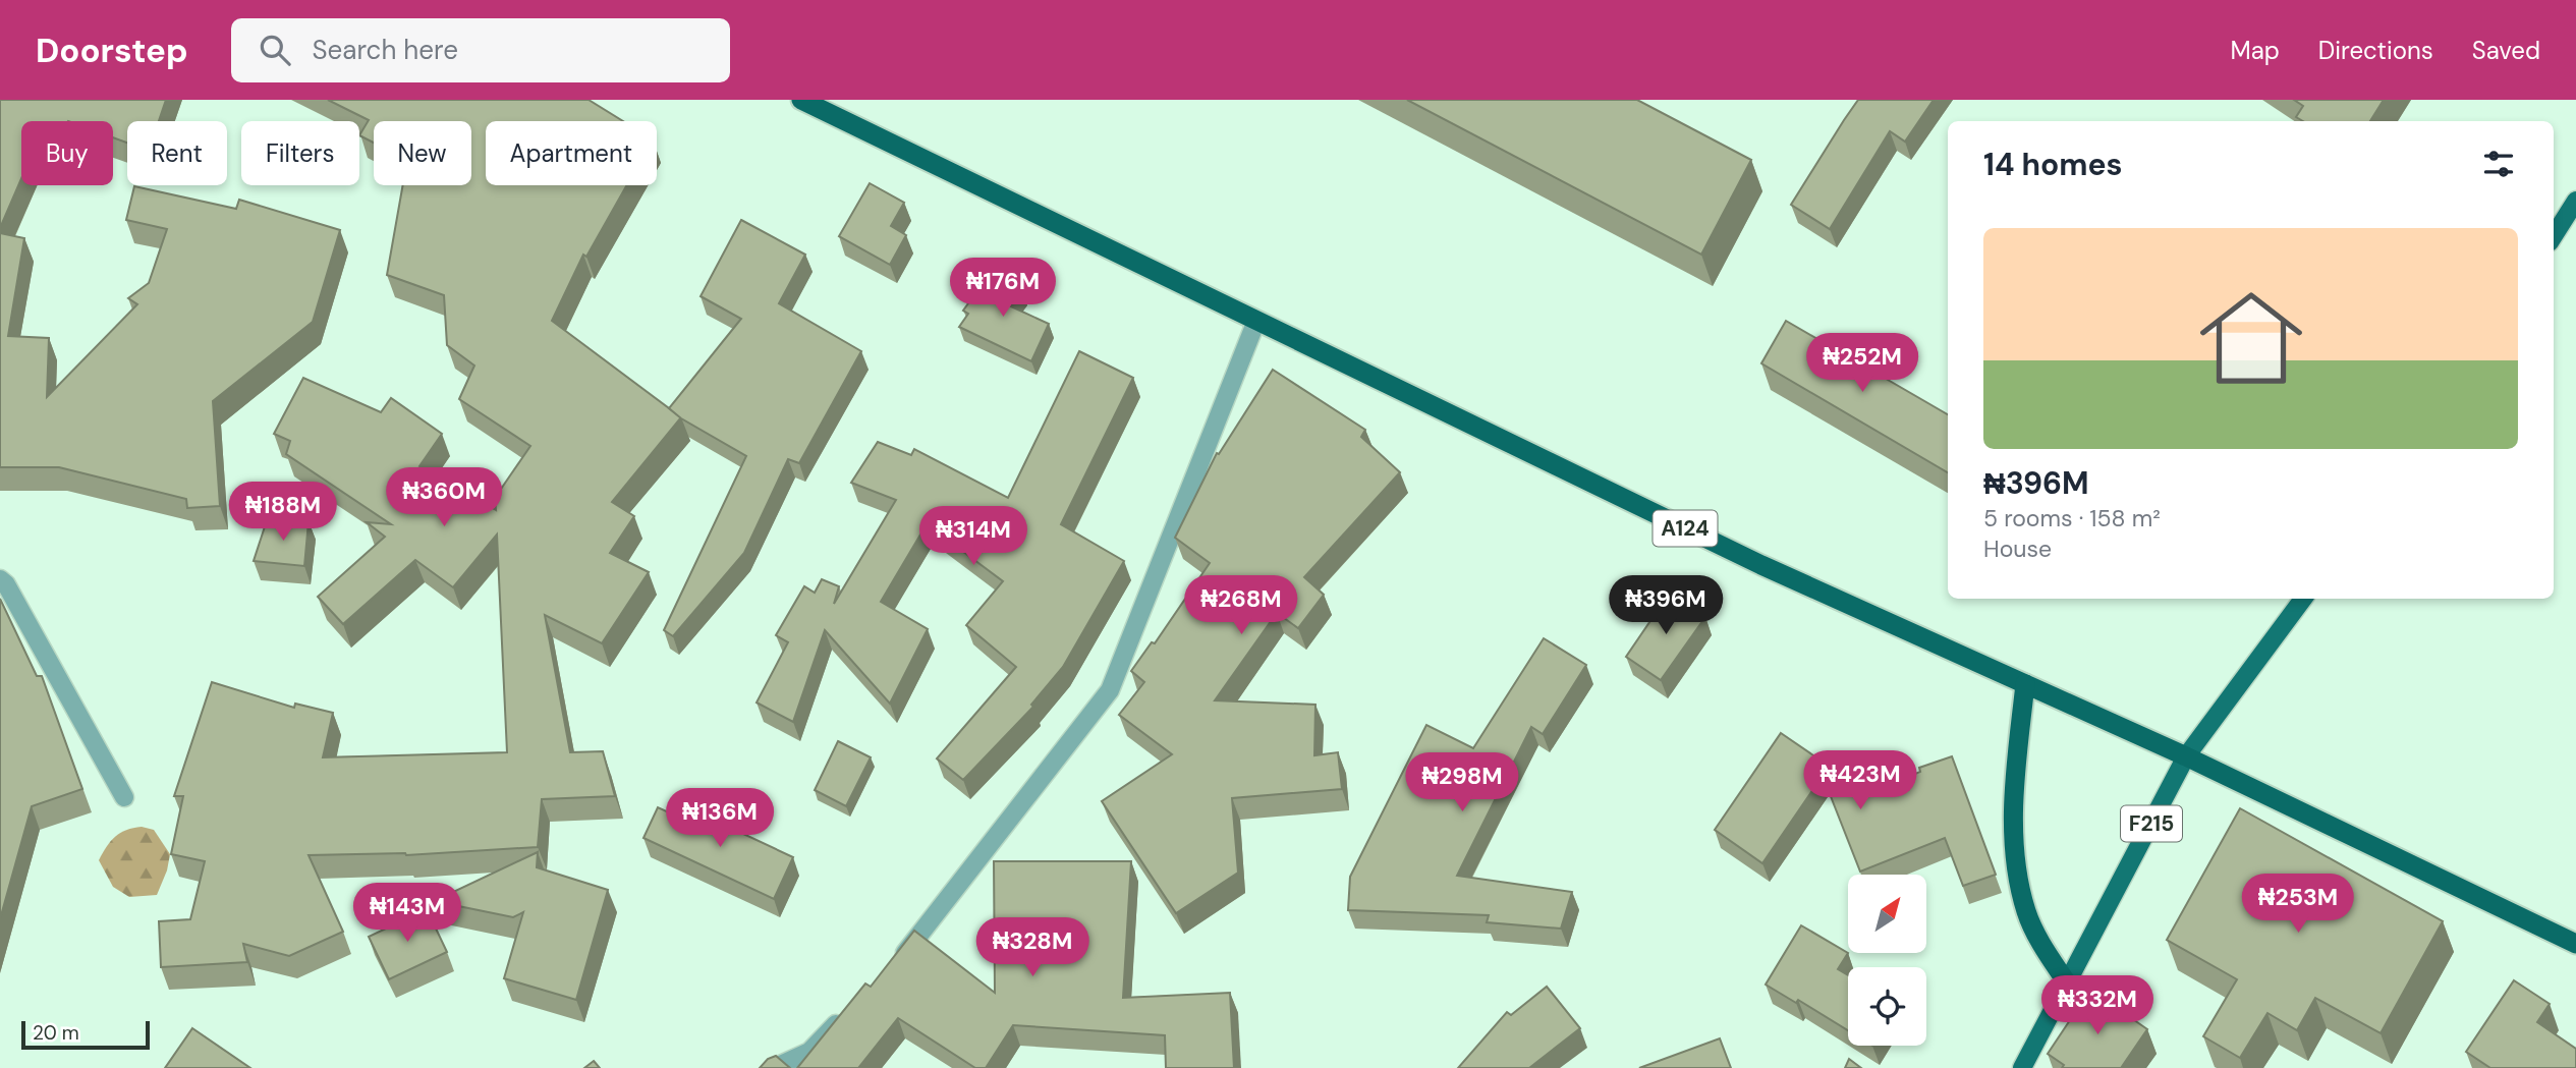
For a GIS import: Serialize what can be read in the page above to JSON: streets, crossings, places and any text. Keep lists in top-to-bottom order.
{
  "streets": {
    "highway": ["A124"],
    "main road": ["F215"]
  },
  "crossings": [
    ["A124", "F215"]
  ],
  "scale_bar": "20 m",
  "north": "top right",
  "page": {
    "header": "Doorstep",
    "search": "Search here",
    "nav": ["Map", "Directions", "Saved"],
    "chip": [
      "Buy",
      "Rent",
      "Filters",
      "New",
      "Apartment"
    ],
    "heading": "14 homes",
    "list": [
      {
        "name": "₦396M",
        "note": "5 rooms · 158 m² · House"
      }
    ],
    "price": [
      "₦176M",
      "₦252M",
      "₦360M",
      "₦188M",
      "₦314M",
      "₦268M",
      "₦396M",
      "₦423M",
      "₦298M",
      "₦136M",
      "₦253M",
      "₦143M",
      "₦328M",
      "₦332M"
    ],
    "scale": "20 m"
  }
}
